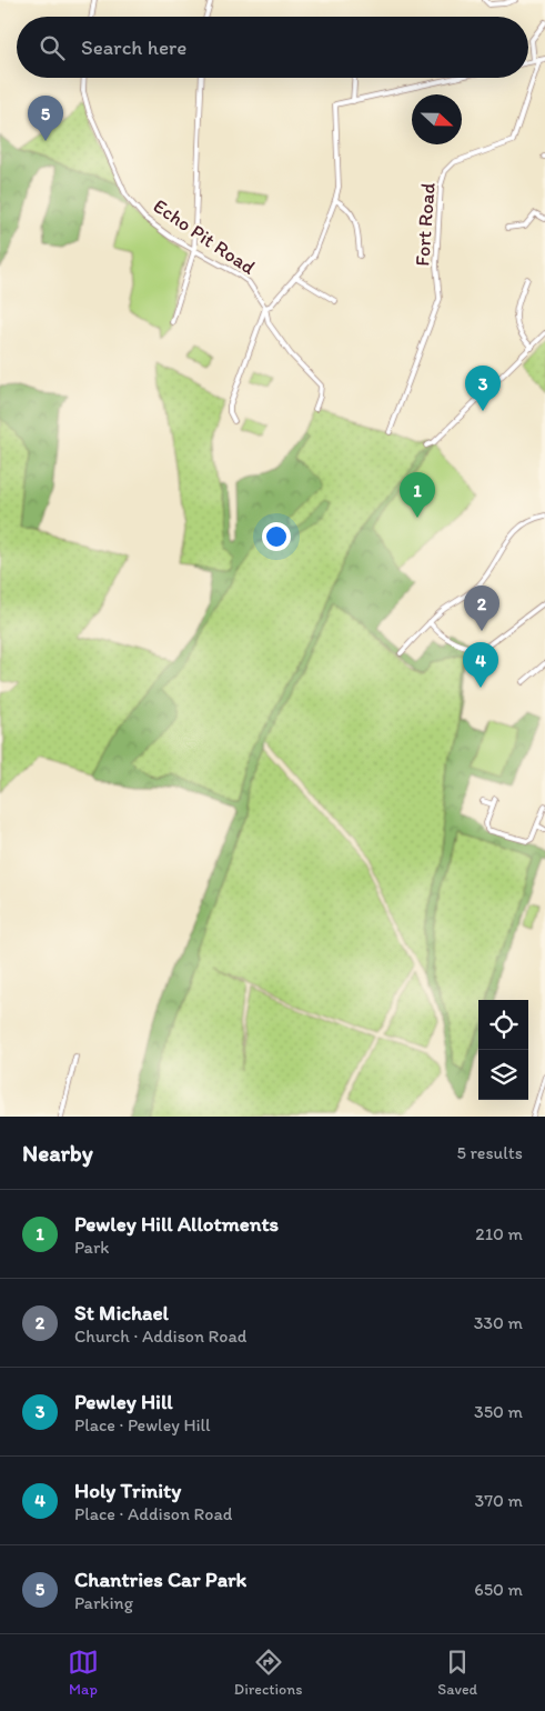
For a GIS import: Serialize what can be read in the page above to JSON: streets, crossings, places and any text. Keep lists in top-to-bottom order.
{
  "streets": {
    "street": ["Fort Road", "Echo Pit Road"]
  },
  "north": "right",
  "page": {
    "search": "Search here",
    "pins": [
      "5",
      "3",
      "1",
      "2",
      "4"
    ],
    "heading": ["Nearby", "5 results"],
    "list": [
      {
        "mark": "1",
        "name": "Pewley Hill Allotments",
        "note": "Park",
        "value": "210 m"
      },
      {
        "mark": "2",
        "name": "St Michael",
        "note": "Church · Addison Road",
        "value": "330 m"
      },
      {
        "mark": "3",
        "name": "Pewley Hill",
        "note": "Place · Pewley Hill",
        "value": "350 m"
      },
      {
        "mark": "4",
        "name": "Holy Trinity",
        "note": "Place · Addison Road",
        "value": "370 m"
      },
      {
        "mark": "5",
        "name": "Chantries Car Park",
        "note": "Parking",
        "value": "650 m"
      }
    ],
    "nav": ["Map", "Directions", "Saved"]
  }
}
